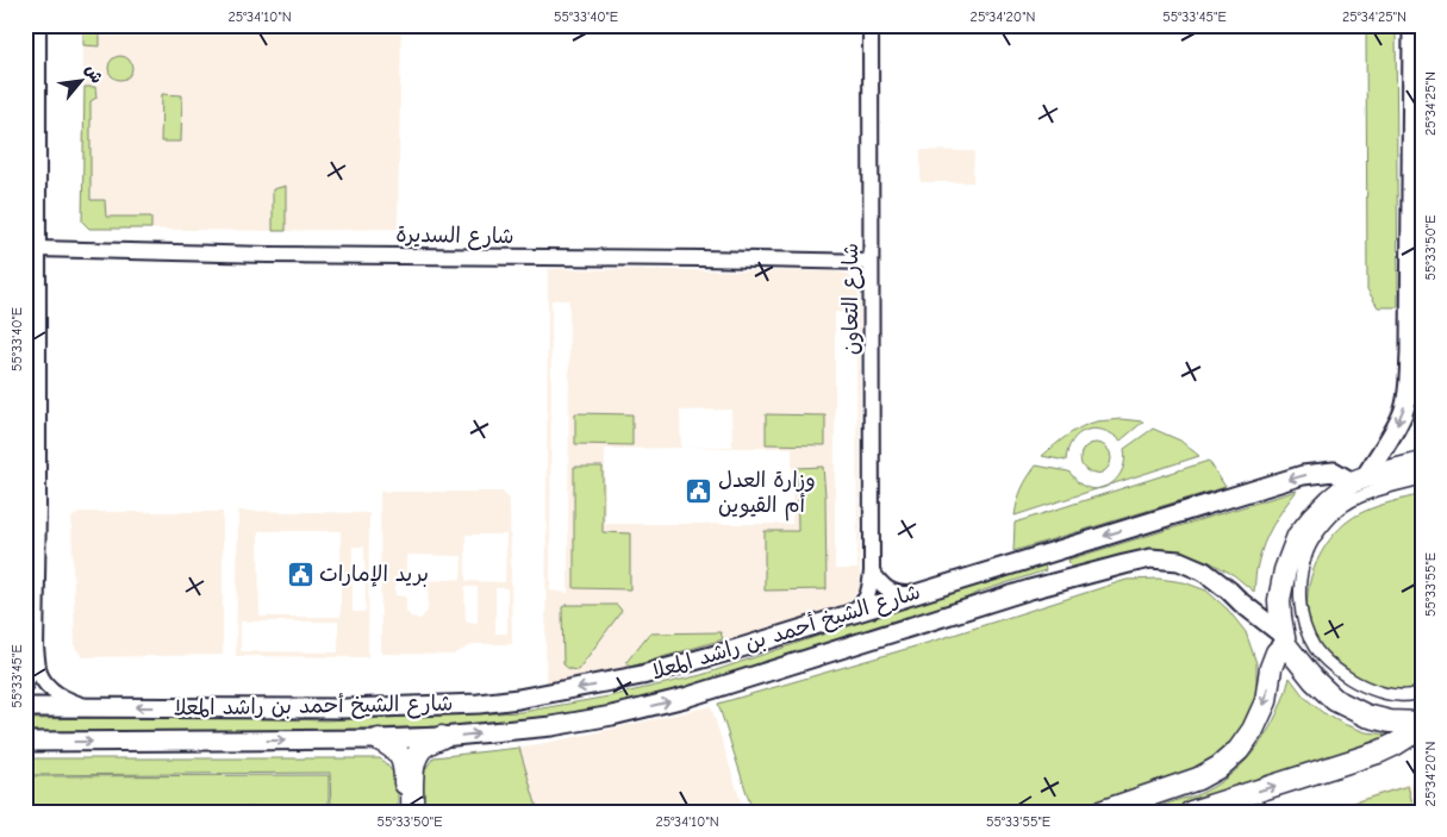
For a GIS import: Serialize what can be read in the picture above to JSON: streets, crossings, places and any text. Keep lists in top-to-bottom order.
{
  "streets": {
    "street": ["شارع السديرة", "شارع التعاون", "شارع الشيخ أحمد بن راشد المعلا"]
  },
  "crossings": [
    ["شارع السديرة", "شارع التعاون"],
    ["شارع التعاون", "شارع الشيخ أحمد بن راشد المعلا"]
  ],
  "places": {
    "public building": ["وزارة العدل أم القيوين", "بريد الإمارات"]
  },
  "north": "top right",
  "coordinates": [
    "25°34'10\"N",
    "55°33'40\"E",
    "25°34'20\"N",
    "55°33'45\"E",
    "25°34'25\"N",
    "55°33'50\"E",
    "55°33'55\"E"
  ]
}
